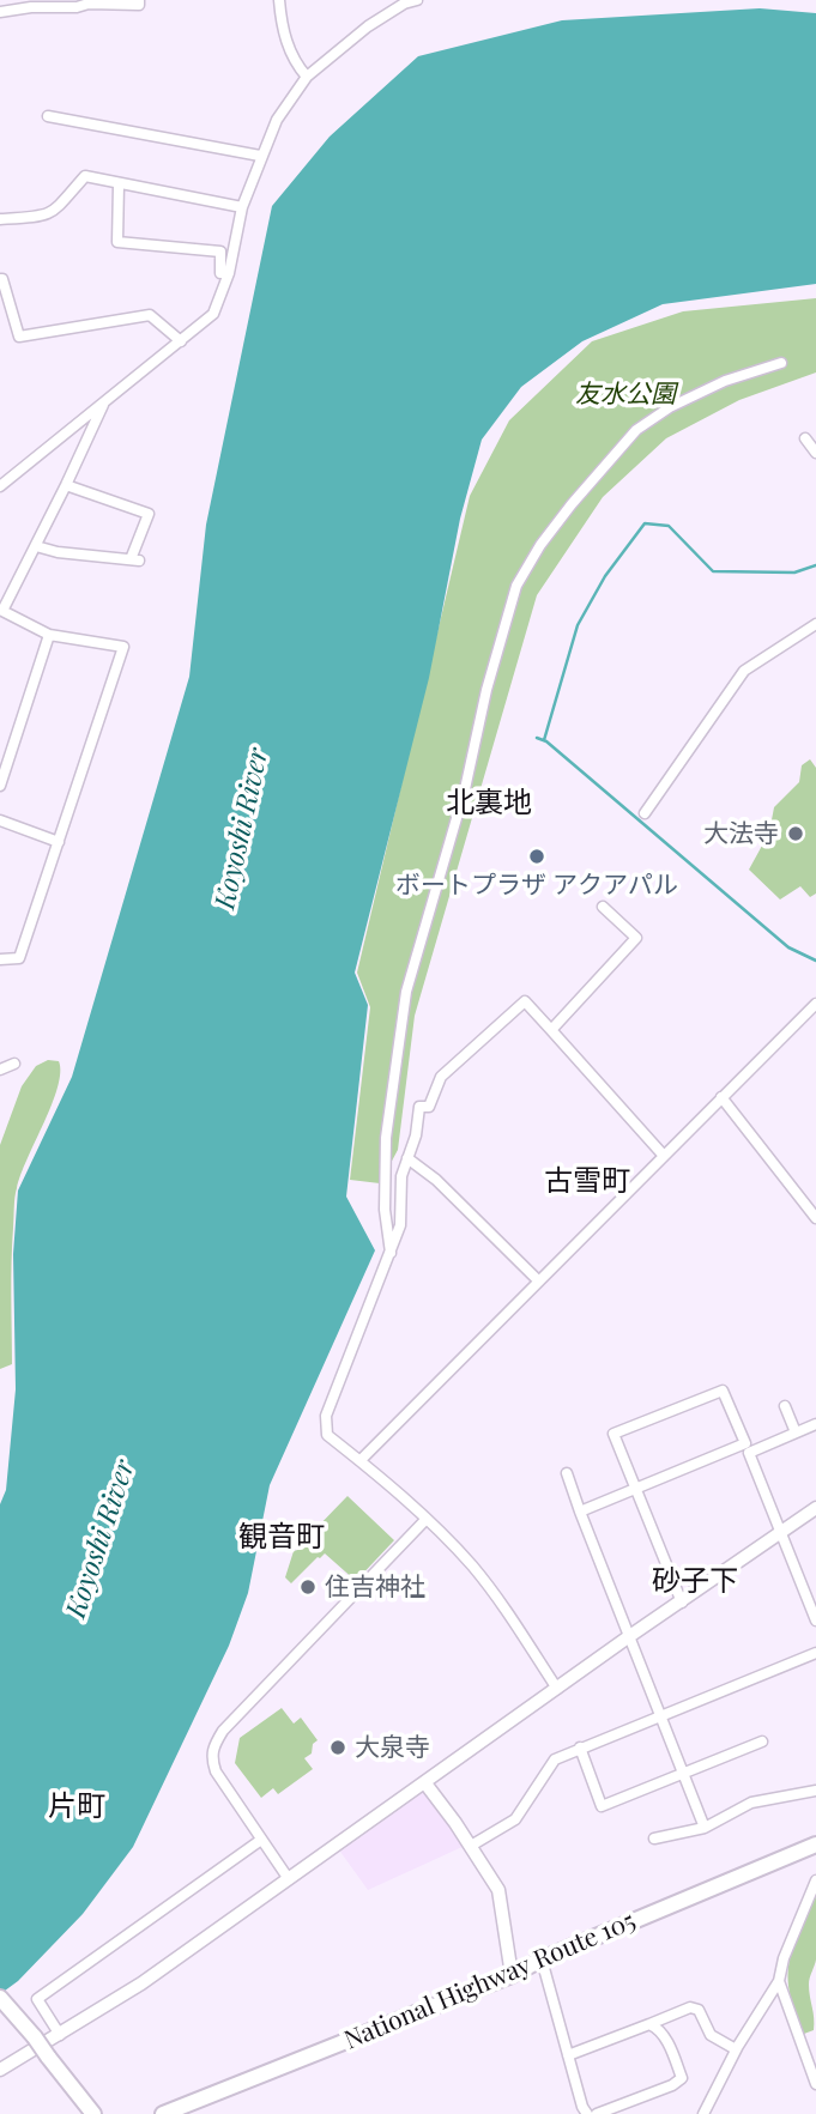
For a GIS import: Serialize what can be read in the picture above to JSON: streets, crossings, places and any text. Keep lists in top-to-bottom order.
{
  "streets": {
    "highway": ["National Highway Route 105"]
  },
  "districts": [
    "北裏地",
    "古雪町",
    "観音町",
    "砂子下",
    "片町"
  ],
  "water": ["Koyoshi River"],
  "parks": ["友水公園"],
  "places": [
    "大法寺",
    "ボートプラザ アクアパル",
    "住吉神社",
    "大泉寺"
  ]
}
